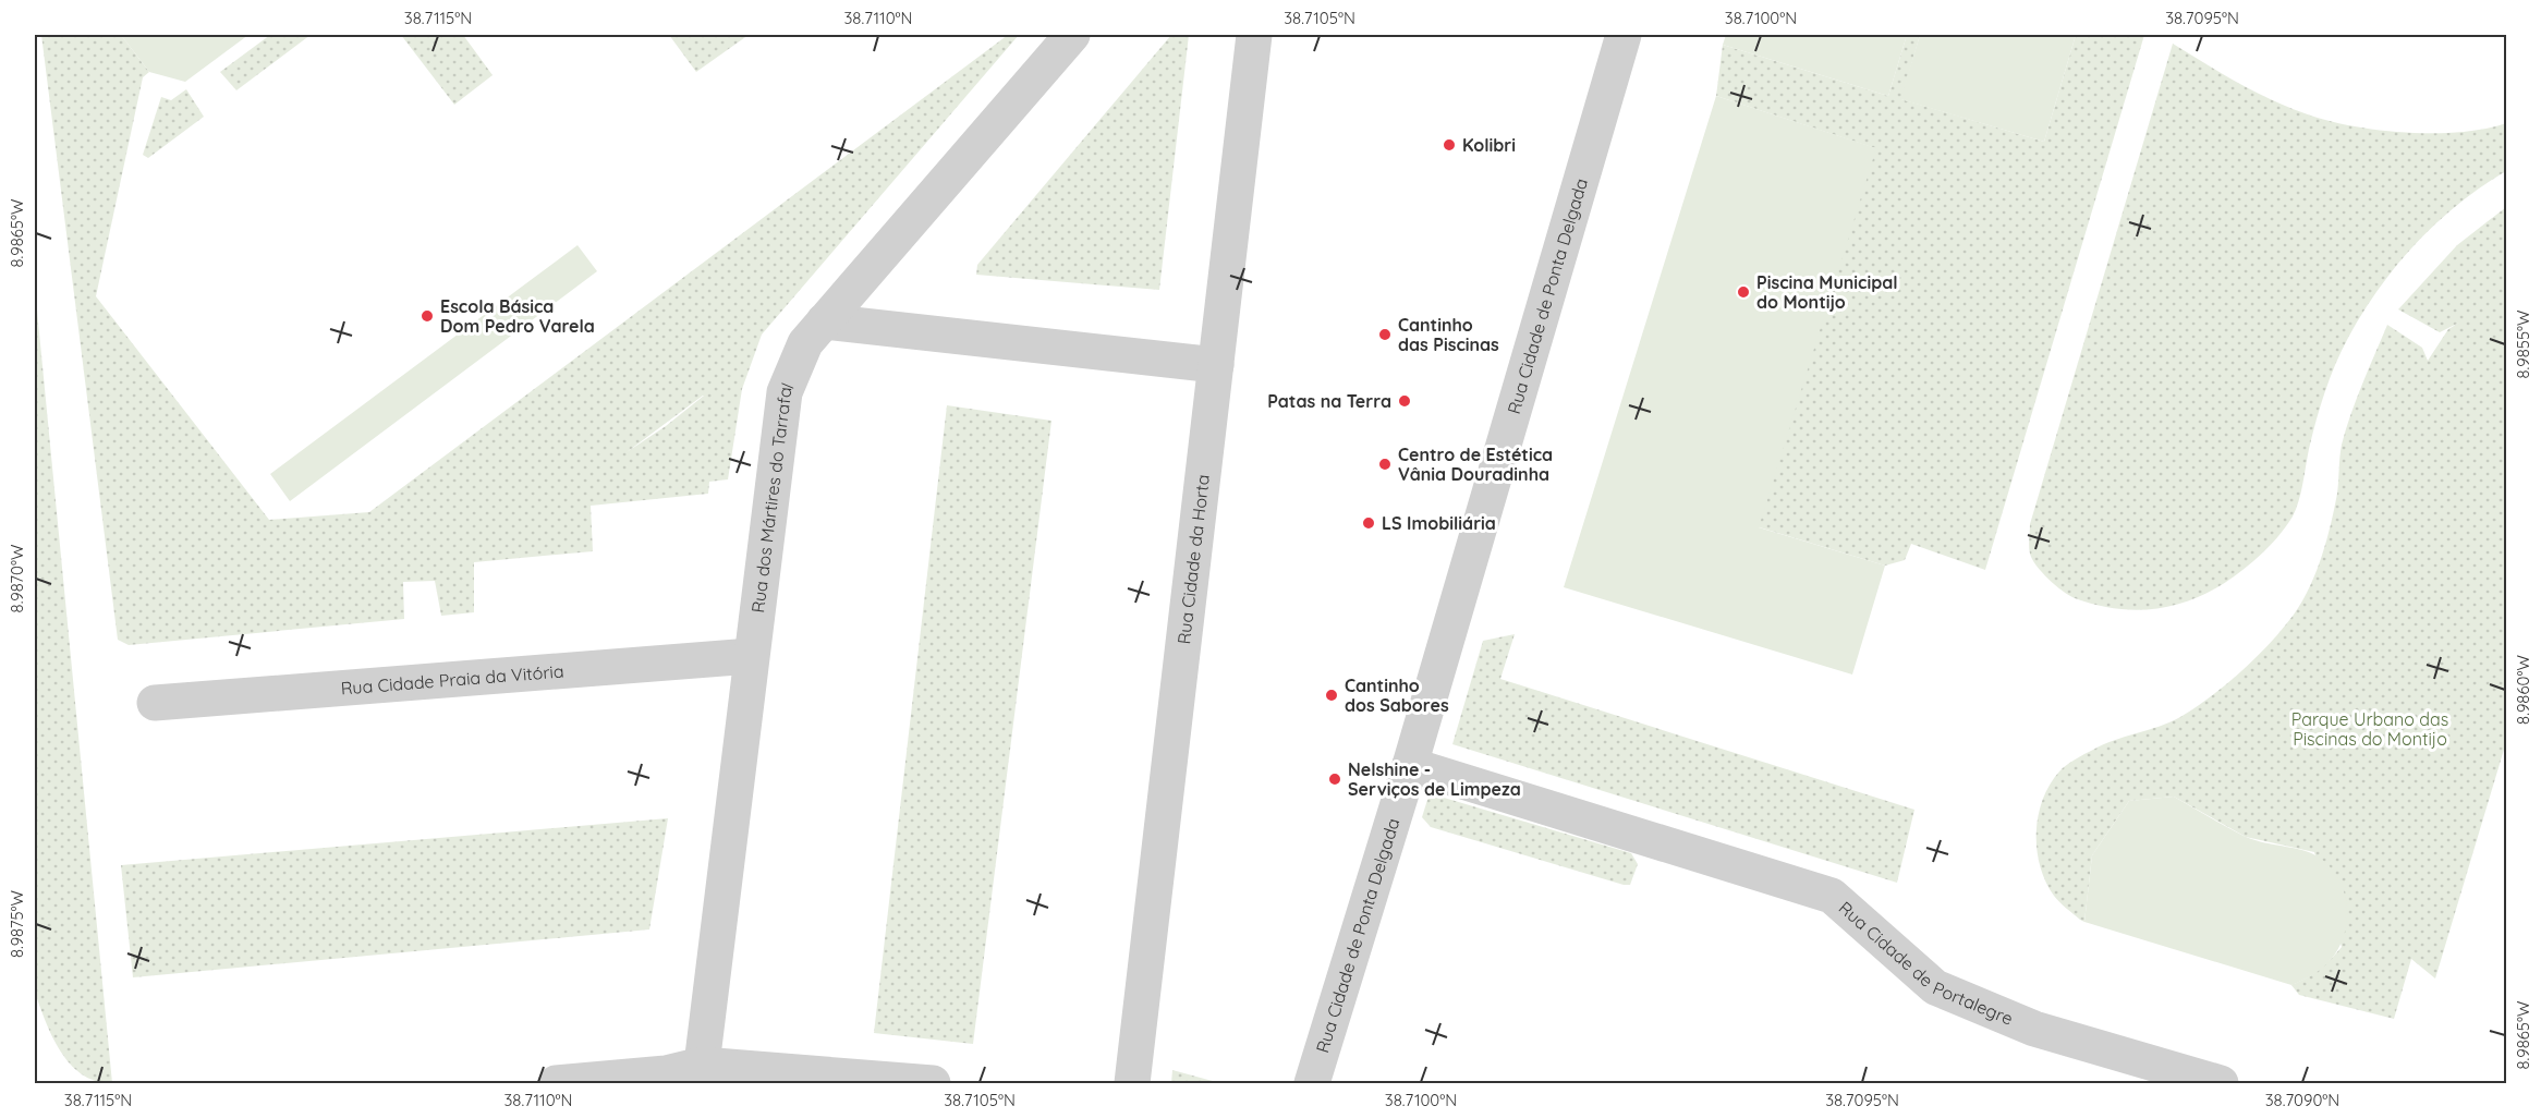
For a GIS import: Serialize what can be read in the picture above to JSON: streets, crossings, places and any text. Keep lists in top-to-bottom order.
{
  "streets": {
    "street": [
      "Rua Cidade de Ponta Delgada",
      "Rua dos Mártires do Tarrafal",
      "Rua Cidade da Horta",
      "Rua Cidade Praia da Vitória",
      "Rua Cidade de Portalegre"
    ]
  },
  "crossings": [
    ["Rua Cidade de Ponta Delgada", "Rua Cidade de Portalegre"],
    ["Rua dos Mártires do Tarrafal", "Rua Cidade Praia da Vitória"]
  ],
  "parks": ["Parque Urbano das Piscinas do Montijo"],
  "places": [
    "Kolibri",
    "Piscina Municipal do Montijo",
    "Escola Básica Dom Pedro Varela",
    "Cantinho das Piscinas",
    "Patas na Terra",
    "Centro de Estética Vânia Douradinha",
    "LS Imobiliária",
    "Cantinho dos Sabores",
    "Nelshine - Serviços de Limpeza"
  ],
  "coordinates": [
    "38.7115°N",
    "38.7110°N",
    "38.7105°N",
    "38.7100°N",
    "38.7095°N",
    "8.9865°W",
    "8.9855°W",
    "8.9870°W",
    "8.9860°W",
    "8.9875°W",
    "38.7090°N"
  ]
}
